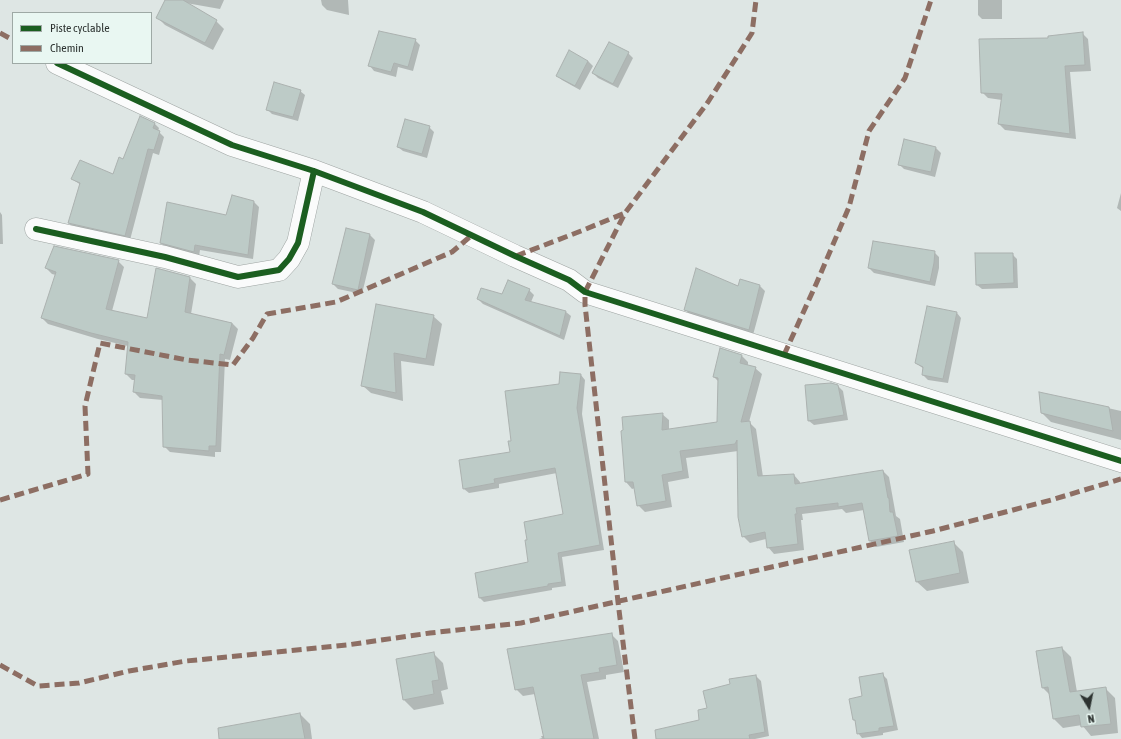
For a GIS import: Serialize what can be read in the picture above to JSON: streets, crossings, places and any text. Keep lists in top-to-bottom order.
{
  "legend": ["Piste cyclable", "Chemin"],
  "north": "bottom"
}
